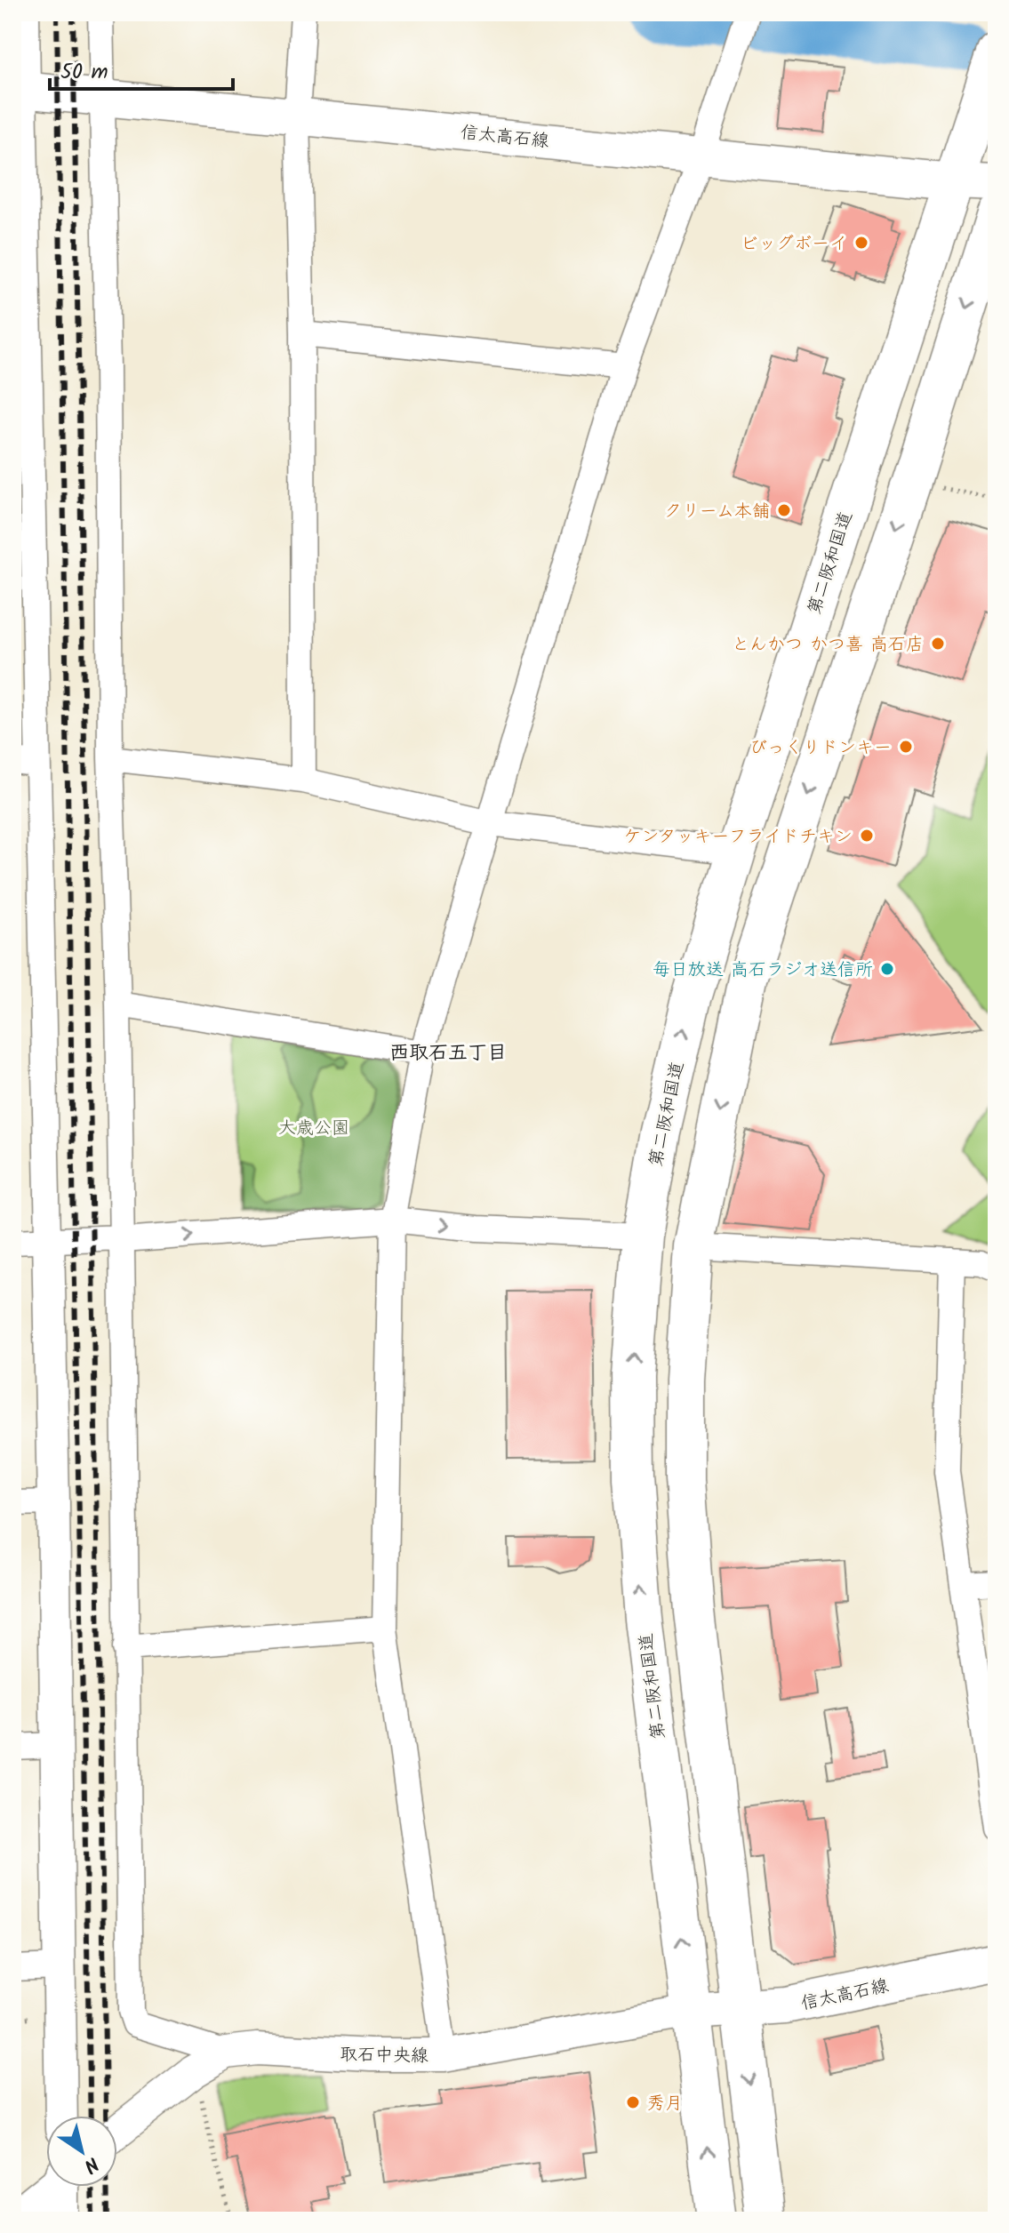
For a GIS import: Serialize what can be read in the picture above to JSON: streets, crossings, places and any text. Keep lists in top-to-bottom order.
{
  "streets": {
    "highway": ["第二阪和国道"],
    "main road": ["信太高石線"],
    "street": ["取石中央線"]
  },
  "crossings": [
    ["信太高石線", "第二阪和国道"],
    ["信太高石線", "取石中央線"],
    ["第二阪和国道", "取石中央線"]
  ],
  "districts": ["西取石五丁目"],
  "parks": ["大歳公園"],
  "places": [
    "ビッグボーイ",
    "クリーム本舗",
    "とんかつ かつ喜 高石店",
    "びっくりドンキー",
    "ケンタッキーフライドチキン",
    "毎日放送 高石ラジオ送信所",
    "秀月"
  ],
  "scale_bar": "50 m",
  "north": "bottom right"
}
